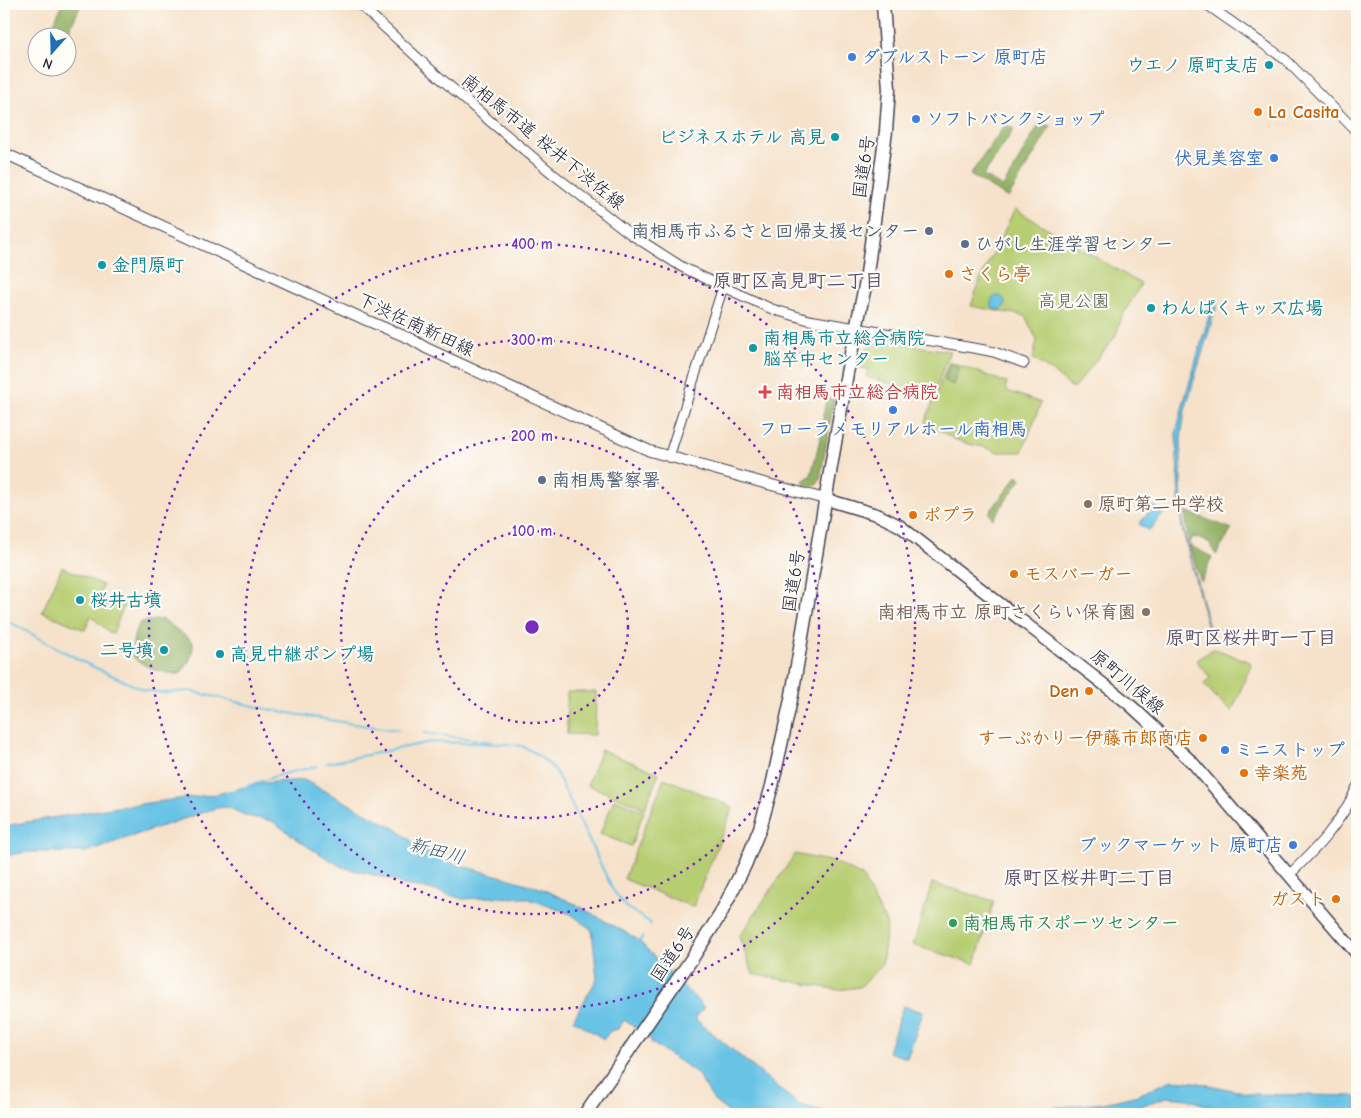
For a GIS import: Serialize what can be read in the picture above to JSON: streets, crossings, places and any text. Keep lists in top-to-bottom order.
{
  "streets": {
    "highway": ["国道6号"],
    "main road": ["下渋佐南新田線", "原町川俣線"],
    "street": ["南相馬市道 桜井下渋佐線"]
  },
  "crossings": [
    ["南相馬市道 桜井下渋佐線", "国道6号"],
    ["国道6号", "下渋佐南新田線"],
    ["国道6号", "原町川俣線"],
    ["下渋佐南新田線", "原町川俣線"]
  ],
  "districts": ["原町区高見町二丁目", "原町区桜井町一丁目", "原町区桜井町二丁目"],
  "water": ["新田川"],
  "parks": ["高見公園"],
  "places": {
    "other": [
      "ダブルストーン 原町店",
      "ウエノ 原町支店",
      "La Casita",
      "ソフトバンクショップ",
      "ビジネスホテル 高見",
      "伏見美容室",
      "南相馬市ふるさと回帰支援センター",
      "ひがし生涯学習センター",
      "金門原町",
      "さくら亭",
      "わんぱくキッズ広場",
      "南相馬市立総合病院 脳卒中センター",
      "フローラメモリアルホール南相馬",
      "南相馬警察署",
      "原町第二中学校",
      "ポプラ",
      "モスバーガー",
      "桜井古墳",
      "南相馬市立 原町さくらい保育園",
      "二号墳",
      "高見中継ポンプ場",
      "Den",
      "すーぷかりー伊藤市郎商店",
      "ミニストップ",
      "幸楽苑",
      "ブックマーケット 原町店",
      "ガスト",
      "南相馬市スポーツセンター"
    ],
    "health": ["南相馬市立総合病院"]
  },
  "north": "bottom",
  "rings": [
    "400 m",
    "300 m",
    "200 m",
    "100 m"
  ]
}
